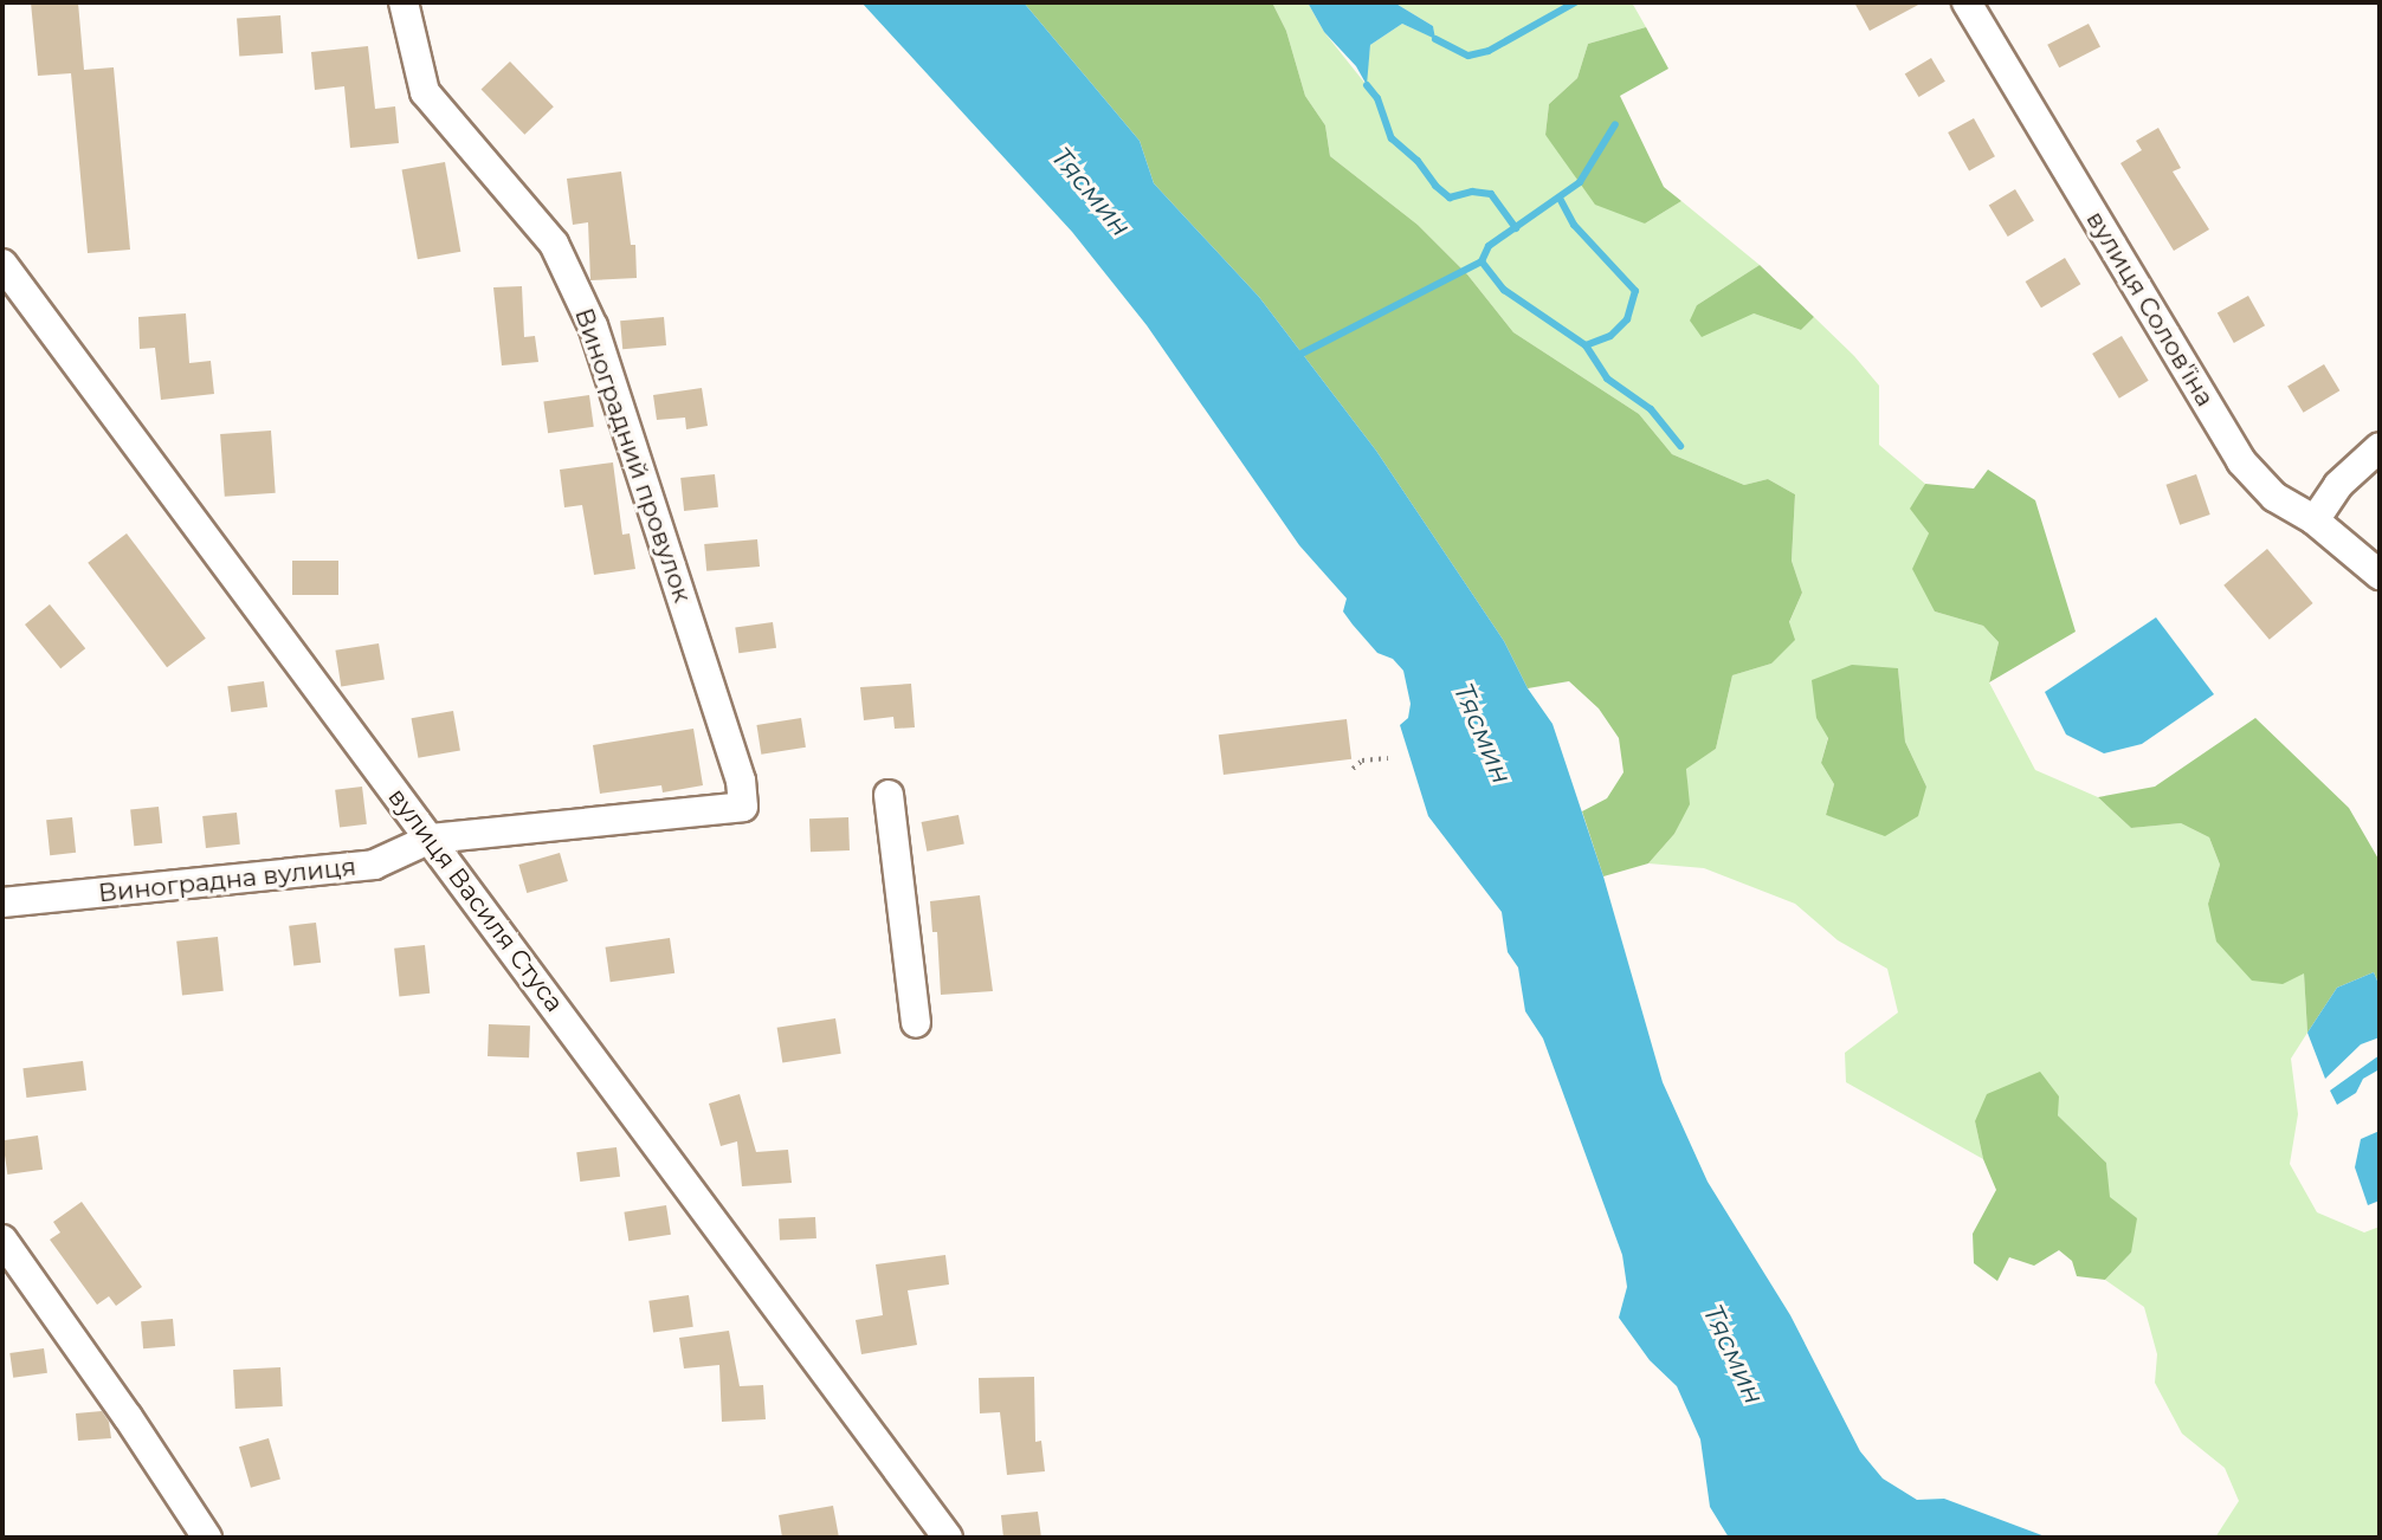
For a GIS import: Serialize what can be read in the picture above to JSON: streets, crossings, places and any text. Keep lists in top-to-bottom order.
{
  "streets": {
    "street": [
      "вулиця Солов'їна",
      "Виноградний провулок",
      "Виноградна вулиця",
      "вулиця Василя Стуса"
    ]
  },
  "crossings": [
    ["Виноградний провулок", "Виноградна вулиця"],
    ["Виноградна вулиця", "вулиця Василя Стуса"]
  ],
  "water": ["Тясмин"]
}
